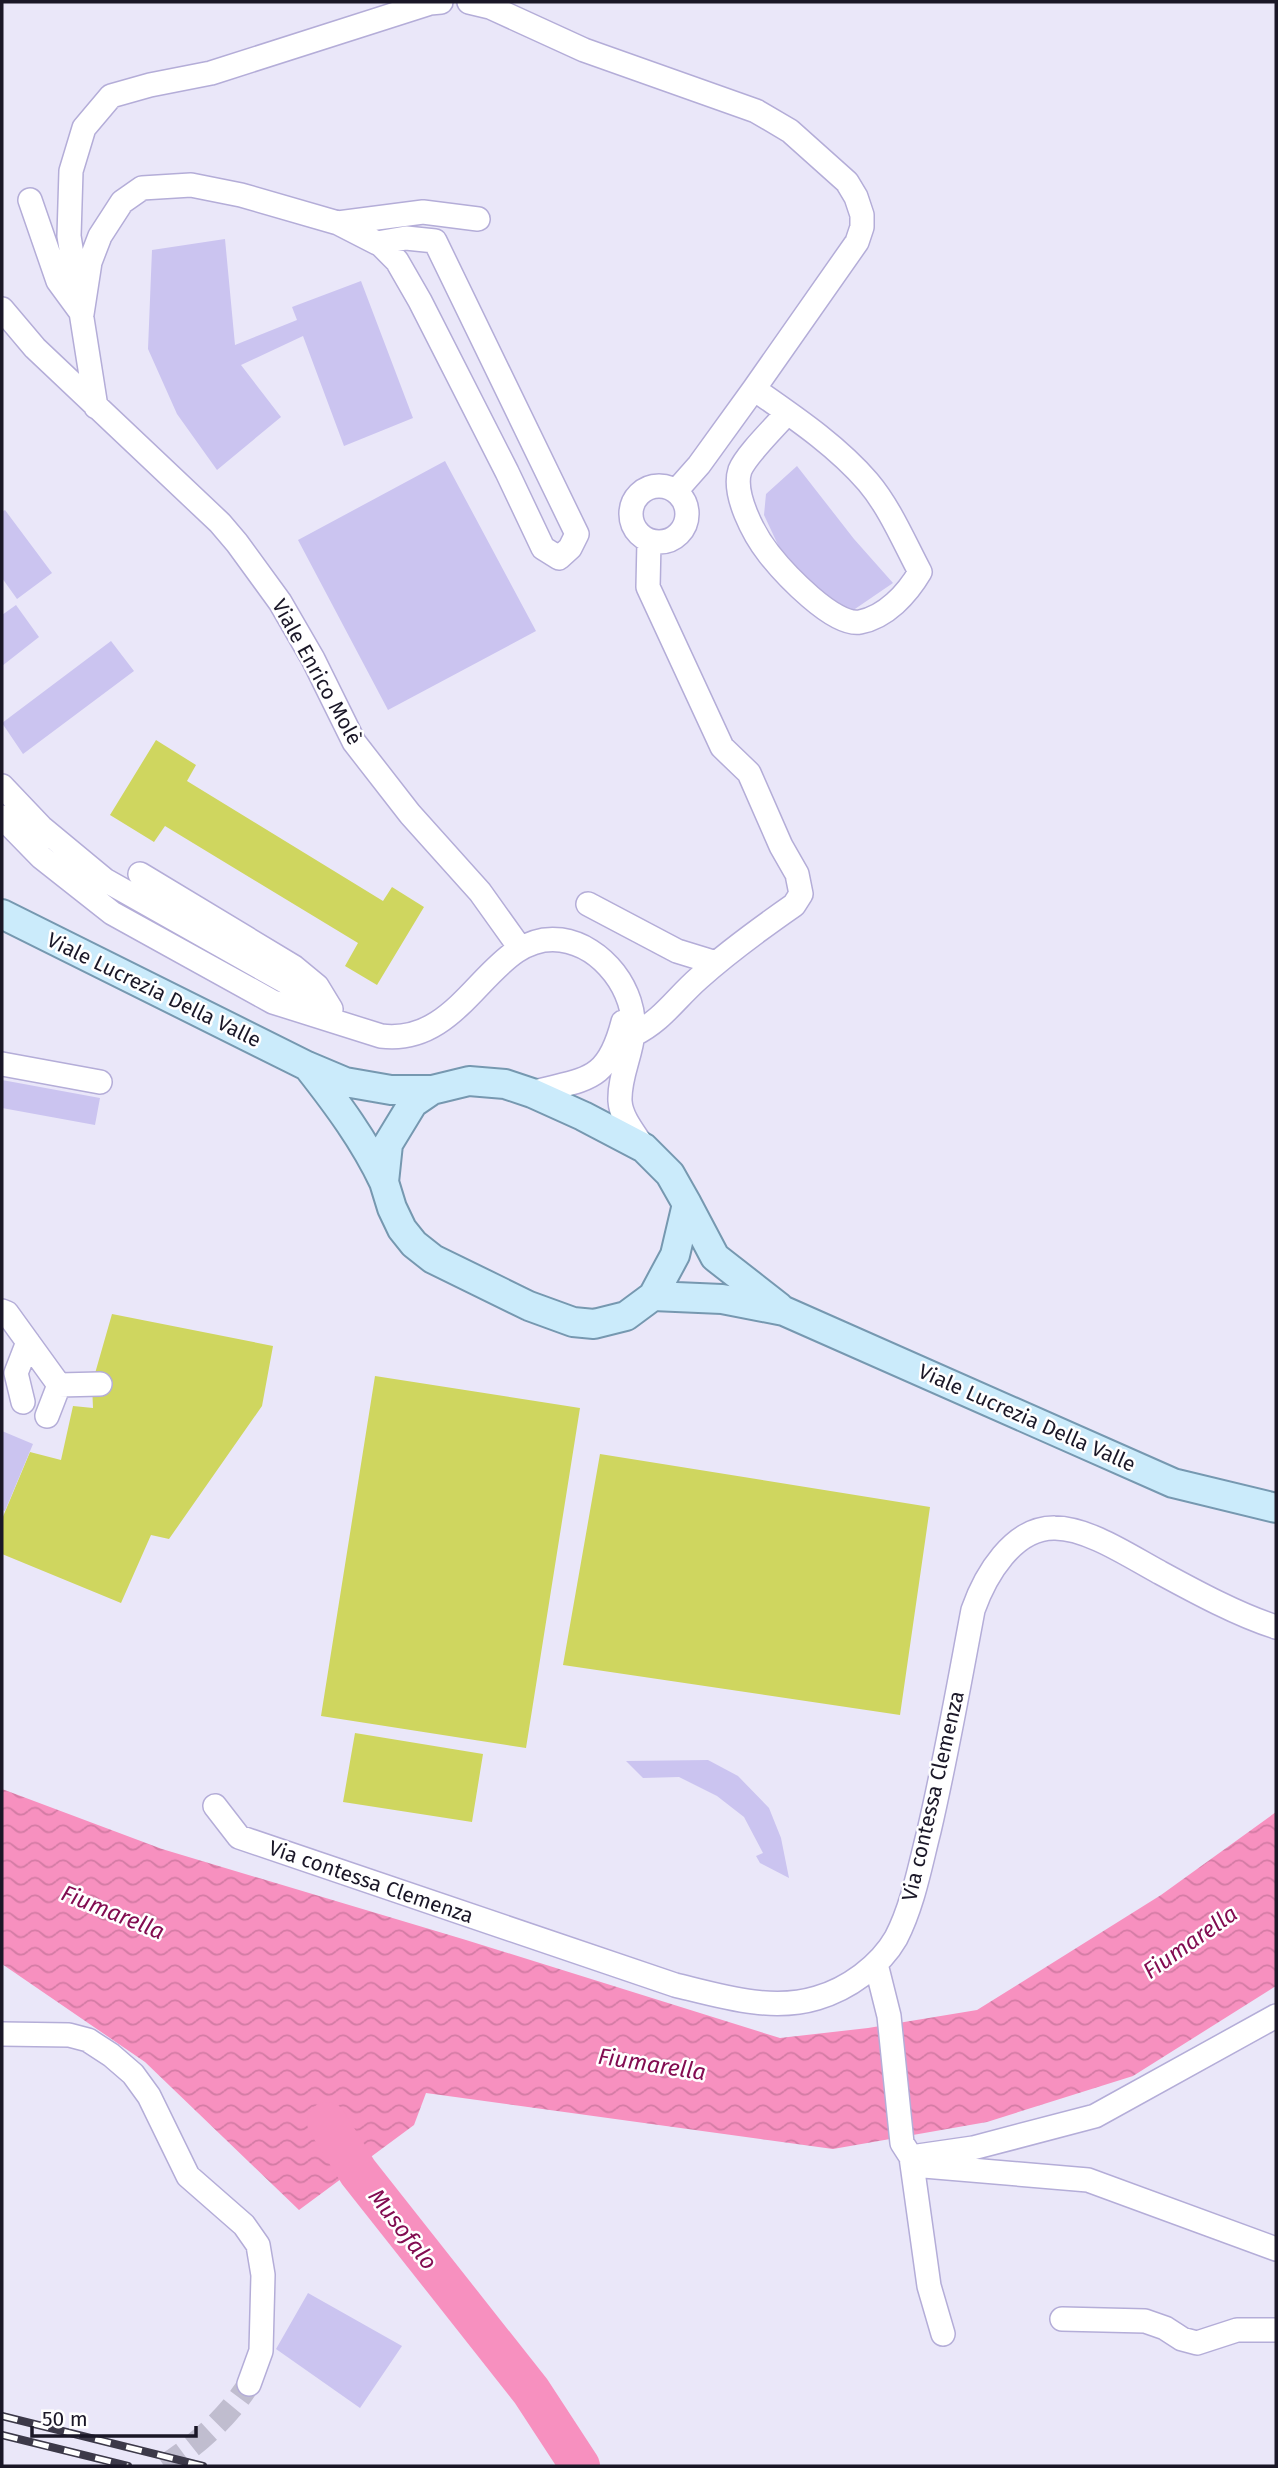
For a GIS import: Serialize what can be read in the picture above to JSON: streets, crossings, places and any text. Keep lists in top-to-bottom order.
{
  "streets": {
    "main road": ["Viale Lucrezia Della Valle"],
    "street": ["Viale Enrico Molè", "Via contessa Clemenza"]
  },
  "water": ["Fiumarella", "Musofalo"],
  "scale_bar": "50 m"
}
